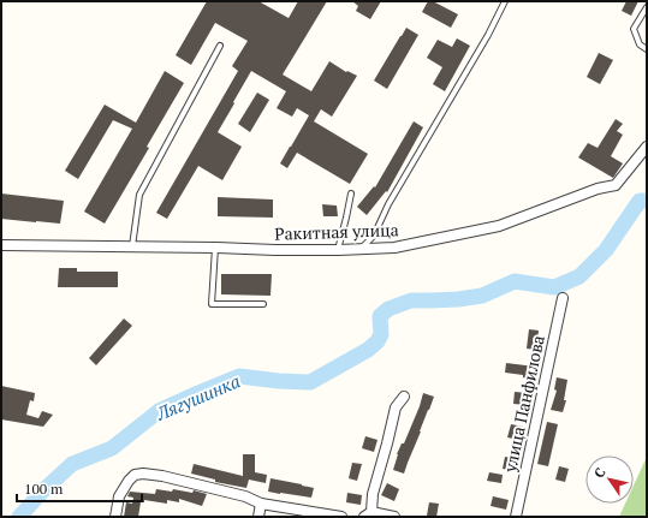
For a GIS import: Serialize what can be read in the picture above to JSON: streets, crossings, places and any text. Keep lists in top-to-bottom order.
{
  "streets": {
    "street": ["Ракитная улица", "улица Панфилова"]
  },
  "water": ["Лягушинка"],
  "scale_bar": "100 m",
  "north": "top left"
}
